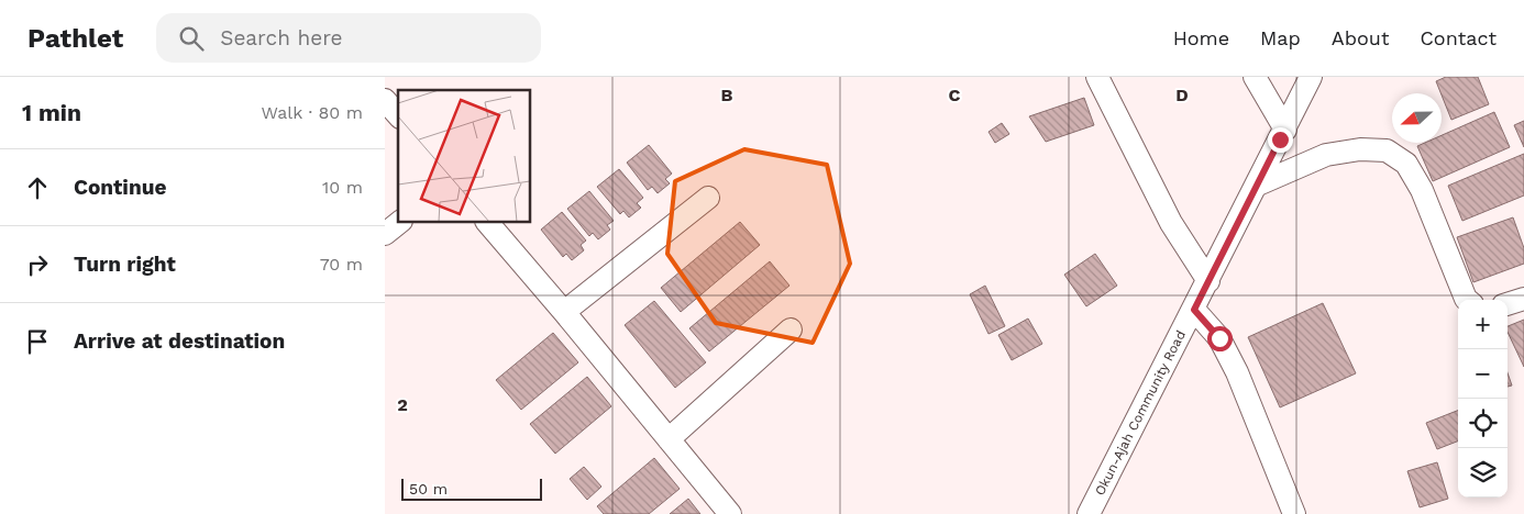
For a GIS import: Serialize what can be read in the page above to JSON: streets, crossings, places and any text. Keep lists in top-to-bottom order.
{
  "streets": {
    "street": ["Okun-Ajah Community Road"]
  },
  "scale_bar": "50 m",
  "north": "left",
  "page": {
    "header": "Pathlet",
    "search": "Search here",
    "nav": [
      "Home",
      "Map",
      "About",
      "Contact"
    ],
    "heading": ["1 min", "Walk · 80 m"],
    "list": [
      ["Continue", "10 m"],
      ["Turn right", "70 m"],
      "Arrive at destination"
    ],
    "map_buttons": ["+", "−"],
    "scale": "50 m"
  },
  "grid": {
    "columns": ["B", "C", "D"],
    "rows": ["2"]
  }
}
